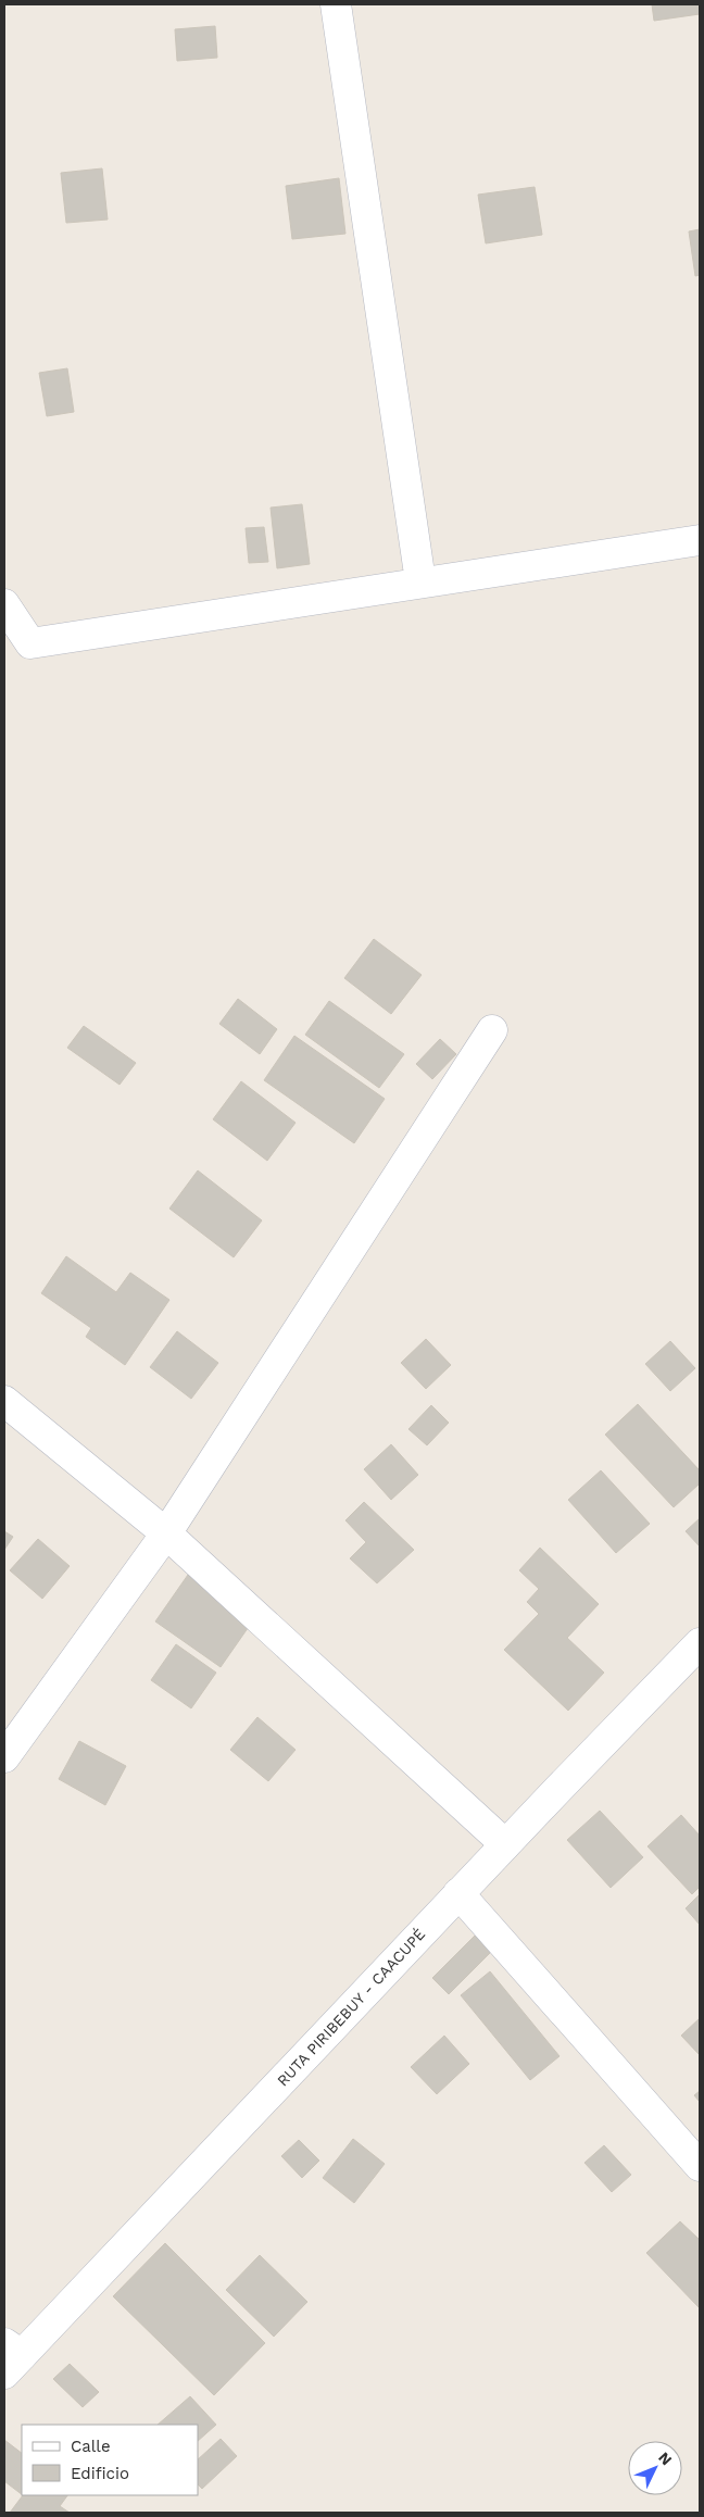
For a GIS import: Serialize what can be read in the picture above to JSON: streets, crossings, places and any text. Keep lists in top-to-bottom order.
{
  "streets": {
    "street": ["RUTA PIRIBEBUY - CAACUPÉ"]
  },
  "legend": ["Calle", "Edificio"],
  "north": "top right"
}
